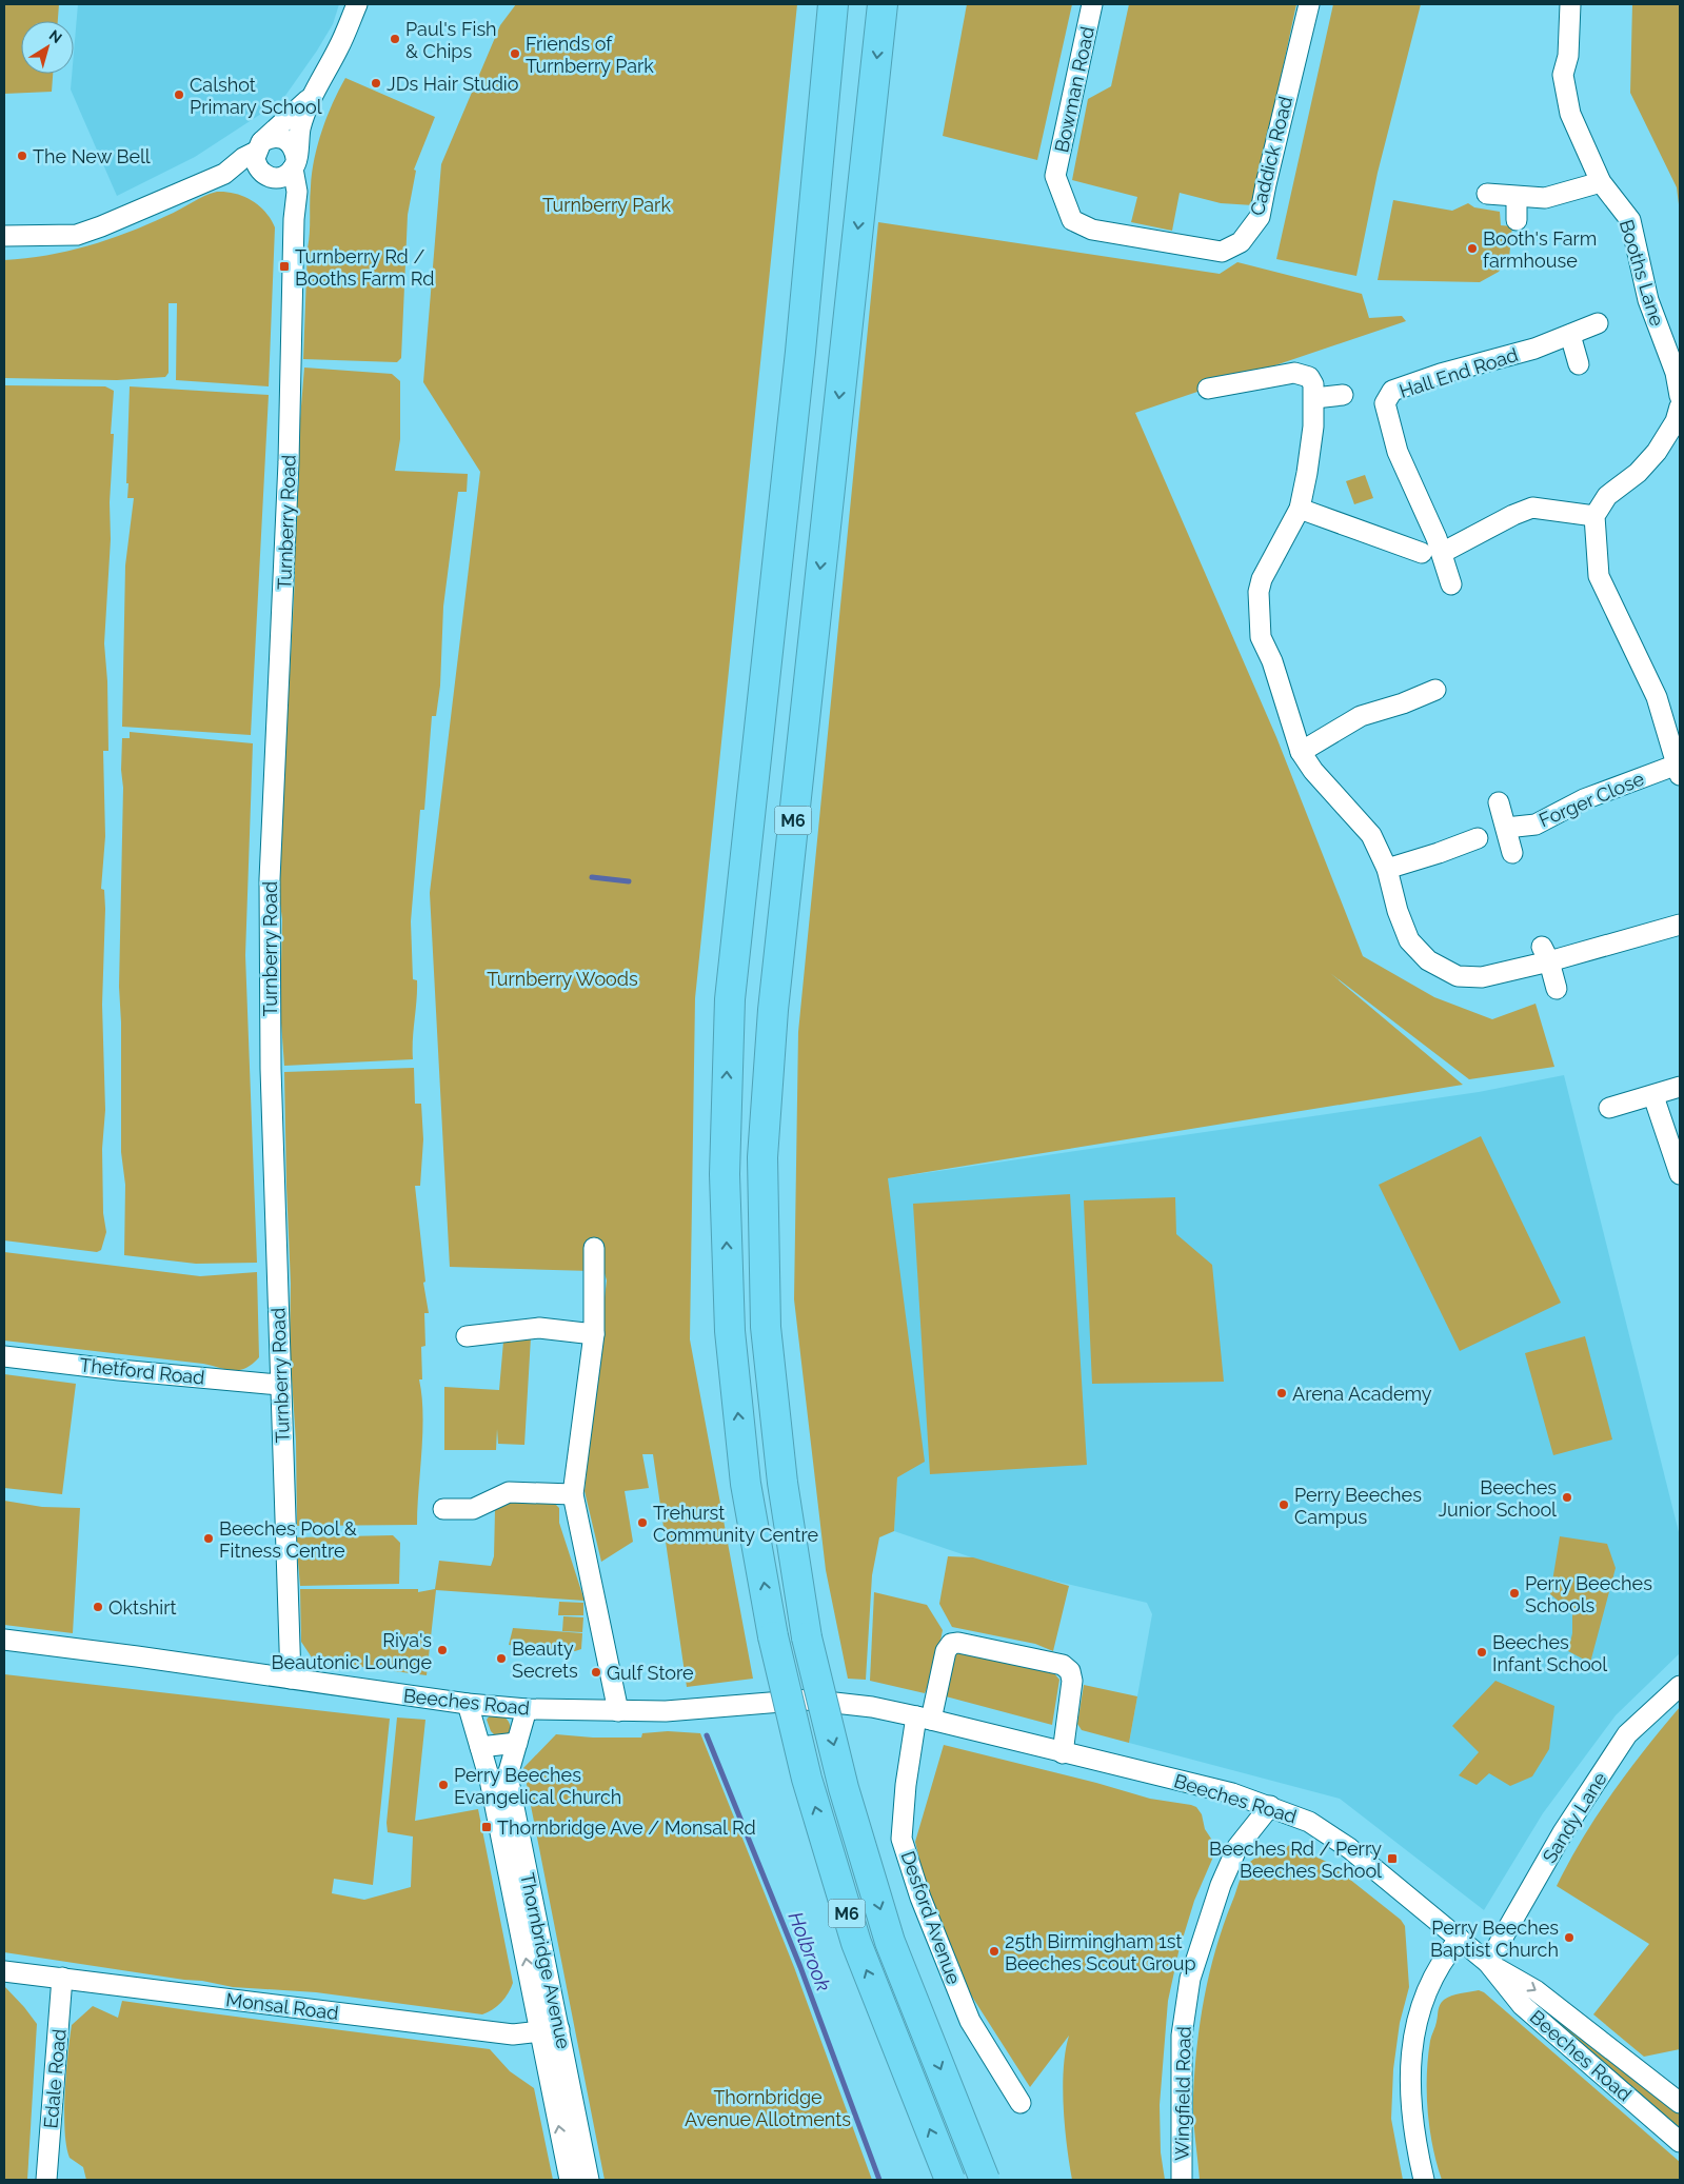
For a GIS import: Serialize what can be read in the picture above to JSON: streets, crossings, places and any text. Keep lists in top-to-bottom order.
{
  "streets": {
    "highway": ["M6"],
    "street": [
      "Bowman Road",
      "Caddick Road",
      "Booths Lane",
      "Hall End Road",
      "Turnberry Road",
      "Forger Close",
      "Thetford Road",
      "Beeches Road",
      "Sandy Lane",
      "Desford Avenue",
      "Thornbridge Avenue",
      "Monsal Road",
      "Edale Road",
      "Wingfield Road"
    ]
  },
  "crossings": [
    ["Bowman Road", "Caddick Road"],
    ["Turnberry Road", "Thetford Road"],
    ["Turnberry Road", "Beeches Road"],
    ["Beeches Road", "Sandy Lane"],
    ["Beeches Road", "Desford Avenue"],
    ["Beeches Road", "Thornbridge Avenue"],
    ["Beeches Road", "Wingfield Road"],
    ["Thornbridge Avenue", "Monsal Road"],
    ["Monsal Road", "Edale Road"]
  ],
  "water": ["Holbrook"],
  "parks": ["Turnberry Park", "Turnberry Woods", "Thornbridge Avenue Allotments"],
  "places": {
    "other": [
      "Paul's Fish & Chips",
      "Friends of Turnberry Park",
      "JDs Hair Studio",
      "Calshot Primary School",
      "The New Bell",
      "Booth's Farm farmhouse",
      "Arena Academy",
      "Beeches Junior School",
      "Perry Beeches Campus",
      "Trehurst Community Centre",
      "Beeches Pool & Fitness Centre",
      "Perry Beeches Schools",
      "Oktshirt",
      "Riya's Beautonic Lounge",
      "Beeches Infant School",
      "Beauty Secrets",
      "Gulf Store",
      "Perry Beeches Evangelical Church",
      "Perry Beeches Baptist Church",
      "25th Birmingham 1st Beeches Scout Group"
    ],
    "transit": ["Turnberry Rd / Booths Farm Rd", "Thornbridge Ave / Monsal Rd", "Beeches Rd / Perry Beeches School"]
  },
  "north": "top right"
}
